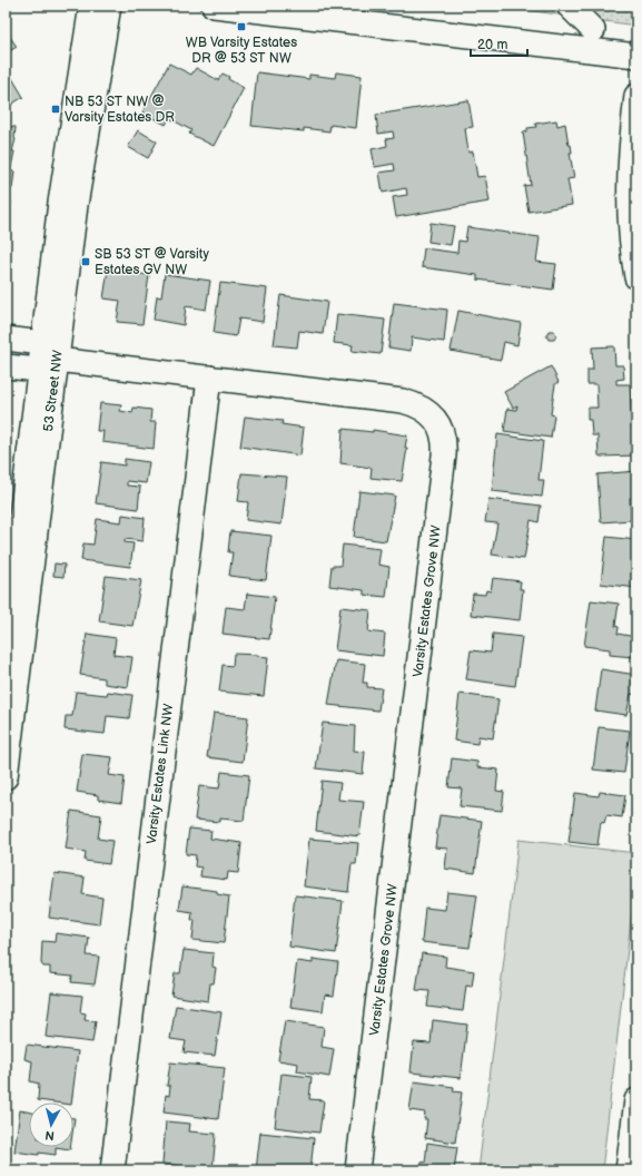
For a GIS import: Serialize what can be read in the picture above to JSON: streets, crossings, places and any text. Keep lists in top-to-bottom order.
{
  "streets": {
    "street": ["53 Street NW", "Varsity Estates Grove NW", "Varsity Estates Link NW"]
  },
  "crossings": [
    ["53 Street NW", "Varsity Estates Grove NW"],
    ["Varsity Estates Grove NW", "Varsity Estates Link NW"]
  ],
  "places": {
    "transit": ["WB Varsity Estates DR @ 53 ST NW", "NB 53 ST NW @ Varsity Estates DR", "SB 53 ST @ Varsity Estates GV NW"]
  },
  "scale_bar": "20 m",
  "north": "bottom"
}
